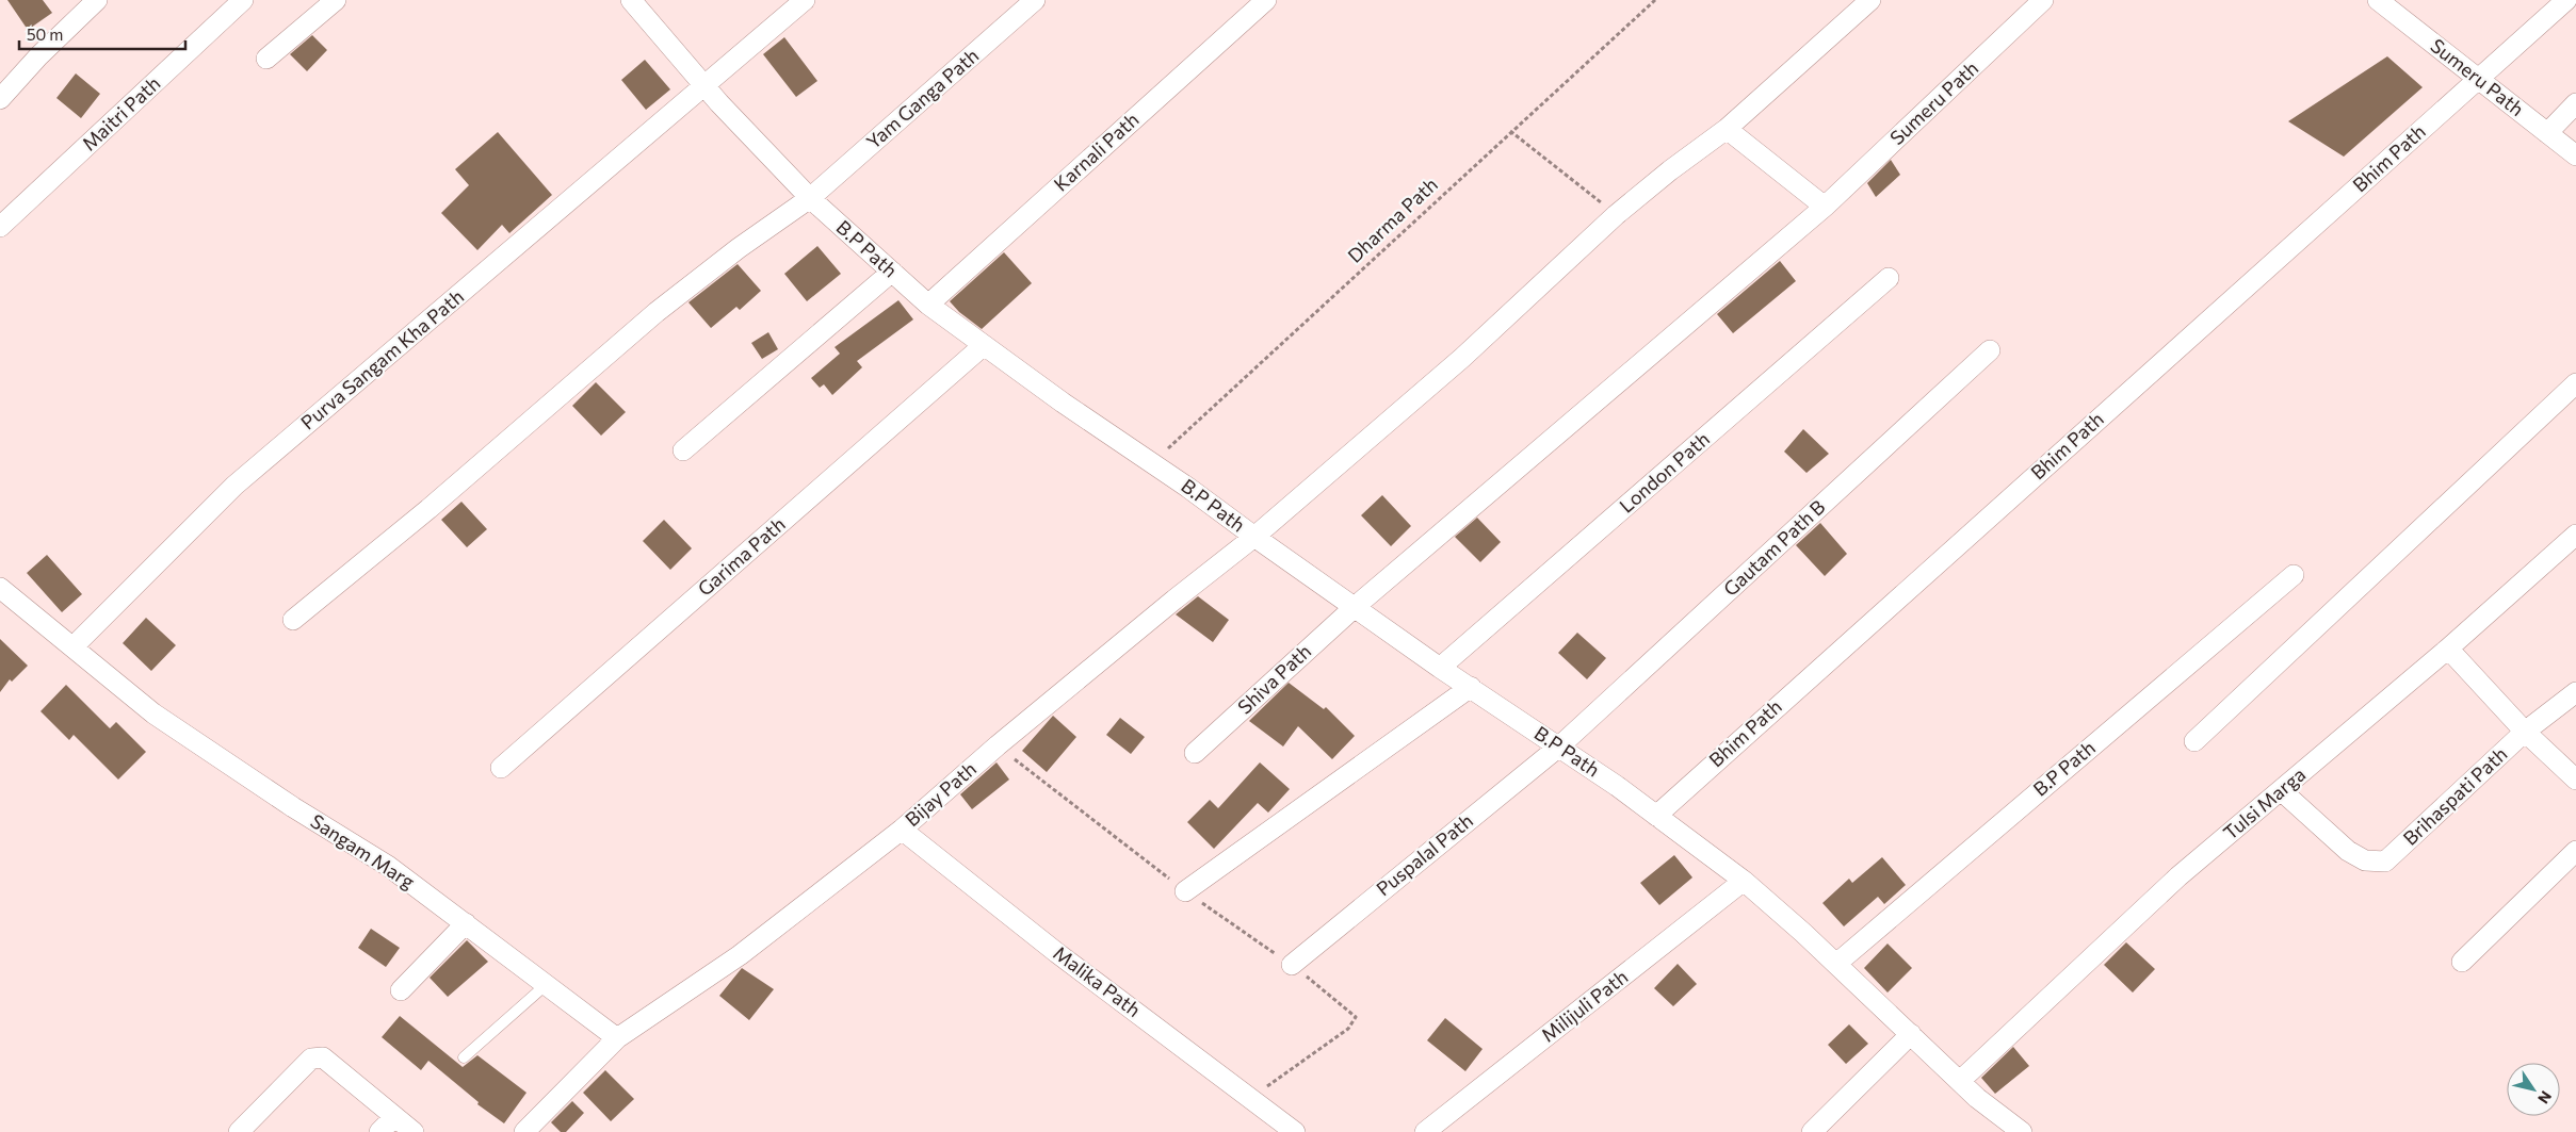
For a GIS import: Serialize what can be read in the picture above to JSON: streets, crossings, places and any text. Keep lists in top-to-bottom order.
{
  "streets": {
    "street": [
      "Sumeru Path",
      "Yam Ganga Path",
      "Maitri Path",
      "Karnali Path",
      "Bhim Path",
      "B.P Path",
      "Purva Sangam Kha Path",
      "London Path",
      "Gautam Path B",
      "Garima Path",
      "Shiva Path",
      "Bijay Path",
      "Brihaspati Path",
      "Tulsi Marga",
      "Sangam Marg",
      "Puspalal Path",
      "Malika Path",
      "Milijuli Path"
    ],
    "path": ["Dharma Path"]
  },
  "crossings": [
    ["Sumeru Path", "Bhim Path"],
    ["Sumeru Path", "B.P Path"],
    ["Sumeru Path", "Shiva Path"],
    ["Yam Ganga Path", "B.P Path"],
    ["Karnali Path", "B.P Path"],
    ["Bhim Path", "B.P Path"],
    ["Dharma Path", "B.P Path"],
    ["B.P Path", "Purva Sangam Kha Path"],
    ["B.P Path", "London Path"],
    ["B.P Path", "Gautam Path B"],
    ["B.P Path", "Garima Path"],
    ["B.P Path", "Shiva Path"],
    ["B.P Path", "Bijay Path"],
    ["B.P Path", "Tulsi Marga"],
    ["B.P Path", "Puspalal Path"],
    ["B.P Path", "Milijuli Path"],
    ["Purva Sangam Kha Path", "Sangam Marg"],
    ["Gautam Path B", "Puspalal Path"],
    ["Bijay Path", "Sangam Marg"],
    ["Bijay Path", "Malika Path"],
    ["Brihaspati Path", "Tulsi Marga"]
  ],
  "scale_bar": "50 m",
  "north": "bottom right"
}
